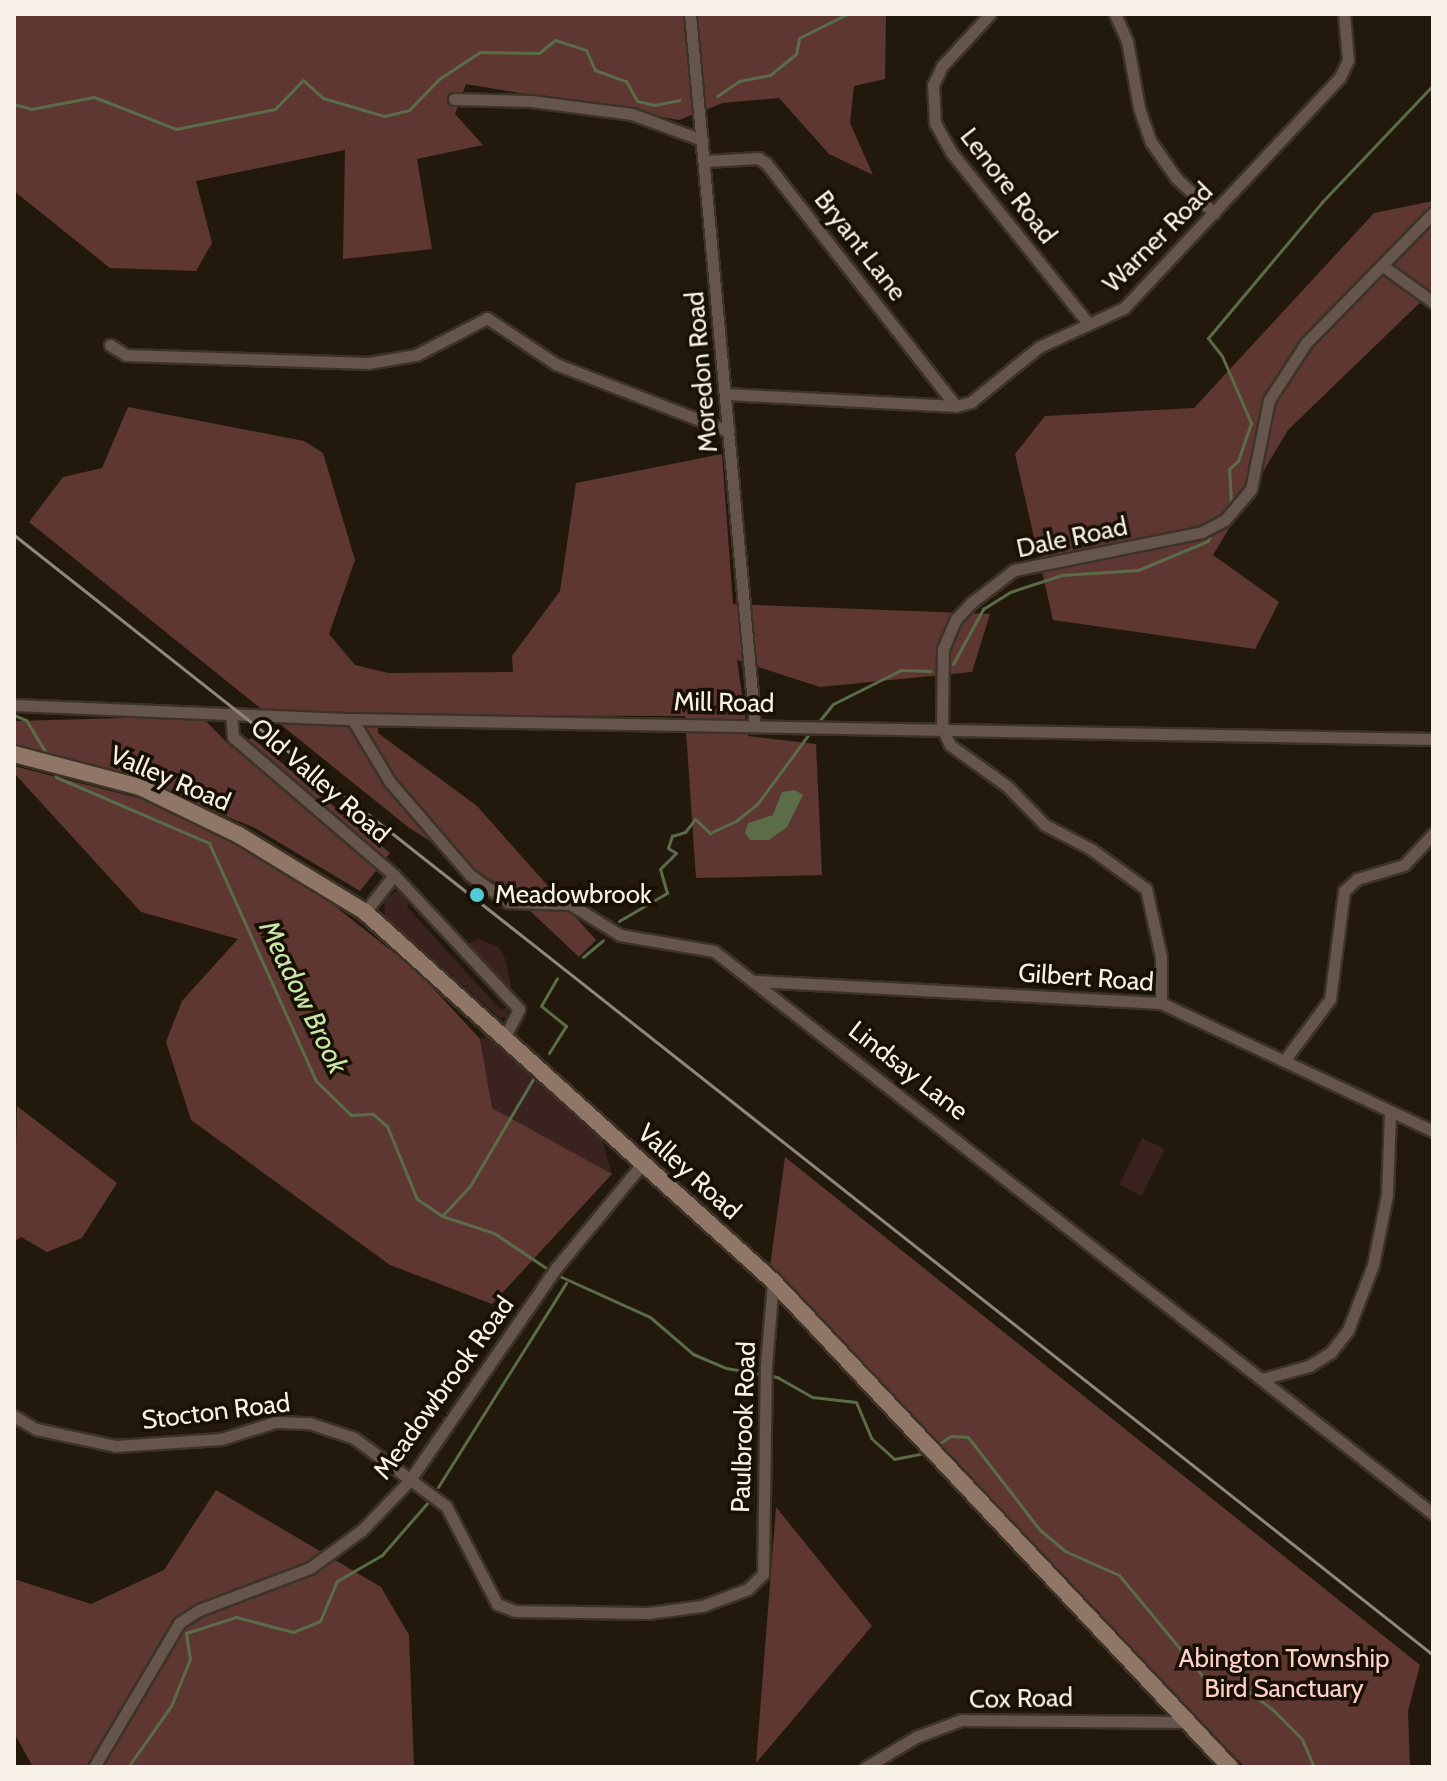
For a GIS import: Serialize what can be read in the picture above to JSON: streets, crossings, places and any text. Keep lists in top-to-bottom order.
{
  "streets": {
    "main road": ["Valley Road"],
    "street": [
      "Lenore Road",
      "Warner Road",
      "Bryant Lane",
      "Moredon Road",
      "Dale Road",
      "Mill Road",
      "Old Valley Road",
      "Gilbert Road",
      "Lindsay Lane",
      "Meadowbrook Road",
      "Stocton Road",
      "Paulbrook Road",
      "Cox Road"
    ]
  },
  "crossings": [
    ["Lenore Road", "Warner Road"],
    ["Warner Road", "Bryant Lane"],
    ["Bryant Lane", "Moredon Road"],
    ["Moredon Road", "Mill Road"],
    ["Dale Road", "Mill Road"],
    ["Mill Road", "Old Valley Road"],
    ["Mill Road", "Lindsay Lane"],
    ["Valley Road", "Old Valley Road"],
    ["Valley Road", "Meadowbrook Road"],
    ["Valley Road", "Paulbrook Road"],
    ["Valley Road", "Cox Road"],
    ["Gilbert Road", "Lindsay Lane"],
    ["Meadowbrook Road", "Stocton Road"],
    ["Stocton Road", "Paulbrook Road"]
  ],
  "water": ["Meadow Brook"],
  "parks": ["Abington Township Bird Sanctuary"],
  "places": ["Meadowbrook"]
}
